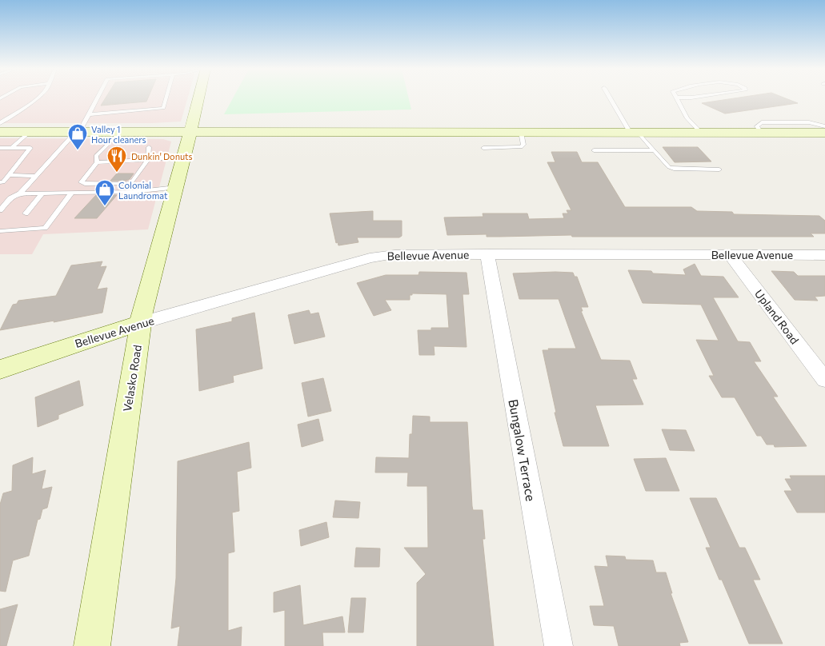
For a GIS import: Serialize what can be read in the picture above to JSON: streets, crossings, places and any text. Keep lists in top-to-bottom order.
{
  "streets": {
    "main road": ["Bellevue Avenue", "Velasko Road"],
    "street": ["Upland Road", "Bungalow Terrace"]
  },
  "crossings": [
    ["Bellevue Avenue", "Upland Road"],
    ["Bellevue Avenue", "Velasko Road"],
    ["Bellevue Avenue", "Bungalow Terrace"]
  ],
  "places": {
    "shop": ["Valley 1 Hour cleaners", "Colonial Laundromat"],
    "restaurant": ["Dunkin' Donuts"]
  }
}
